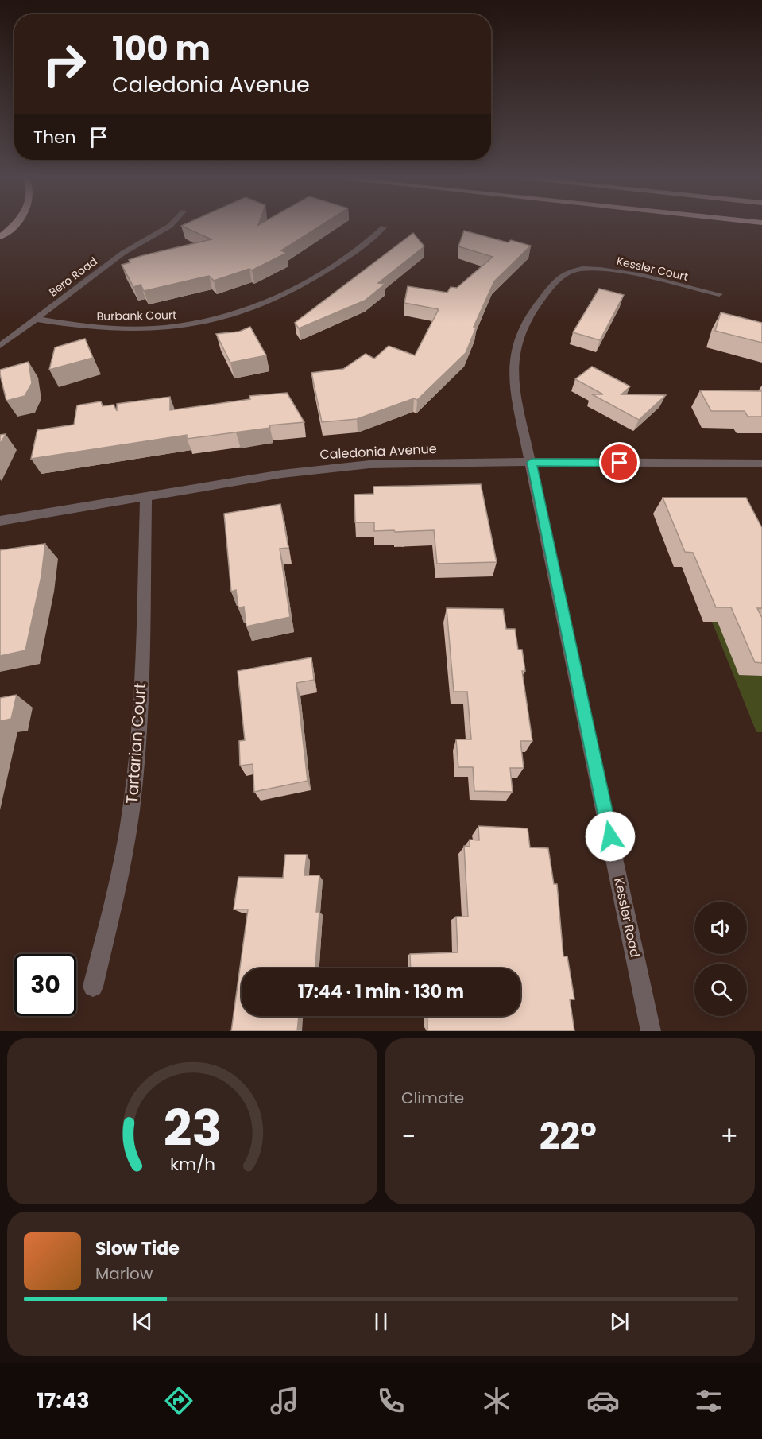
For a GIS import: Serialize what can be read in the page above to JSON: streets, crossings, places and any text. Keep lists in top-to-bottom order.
{
  "streets": {
    "street": [
      "Kessler Court",
      "Bero Road",
      "Burbank Court",
      "Caledonia Avenue",
      "Tartarian Court",
      "Kessler Road"
    ]
  },
  "crossings": [
    ["Kessler Court", "Kessler Road"],
    ["Bero Road", "Burbank Court"],
    ["Caledonia Avenue", "Tartarian Court"],
    ["Caledonia Avenue", "Kessler Road"]
  ],
  "page": {
    "turn": ["100 m", "Caledonia Avenue"],
    "then": "Then",
    "limit": "30",
    "trip": "17:44 · 1 min · 130 m",
    "tile": "Climate",
    "heat": ["−", "22°", "+"],
    "song": ["Slow Tide", "Marlow"],
    "tabs": "17:43",
    "gauge": ["23", "km/h"]
  }
}
